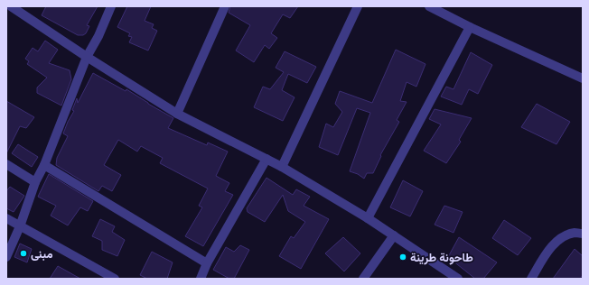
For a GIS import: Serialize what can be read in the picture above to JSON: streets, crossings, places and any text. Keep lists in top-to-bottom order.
{
  "places": ["مبنى", "طاحونة طرينة"]
}
